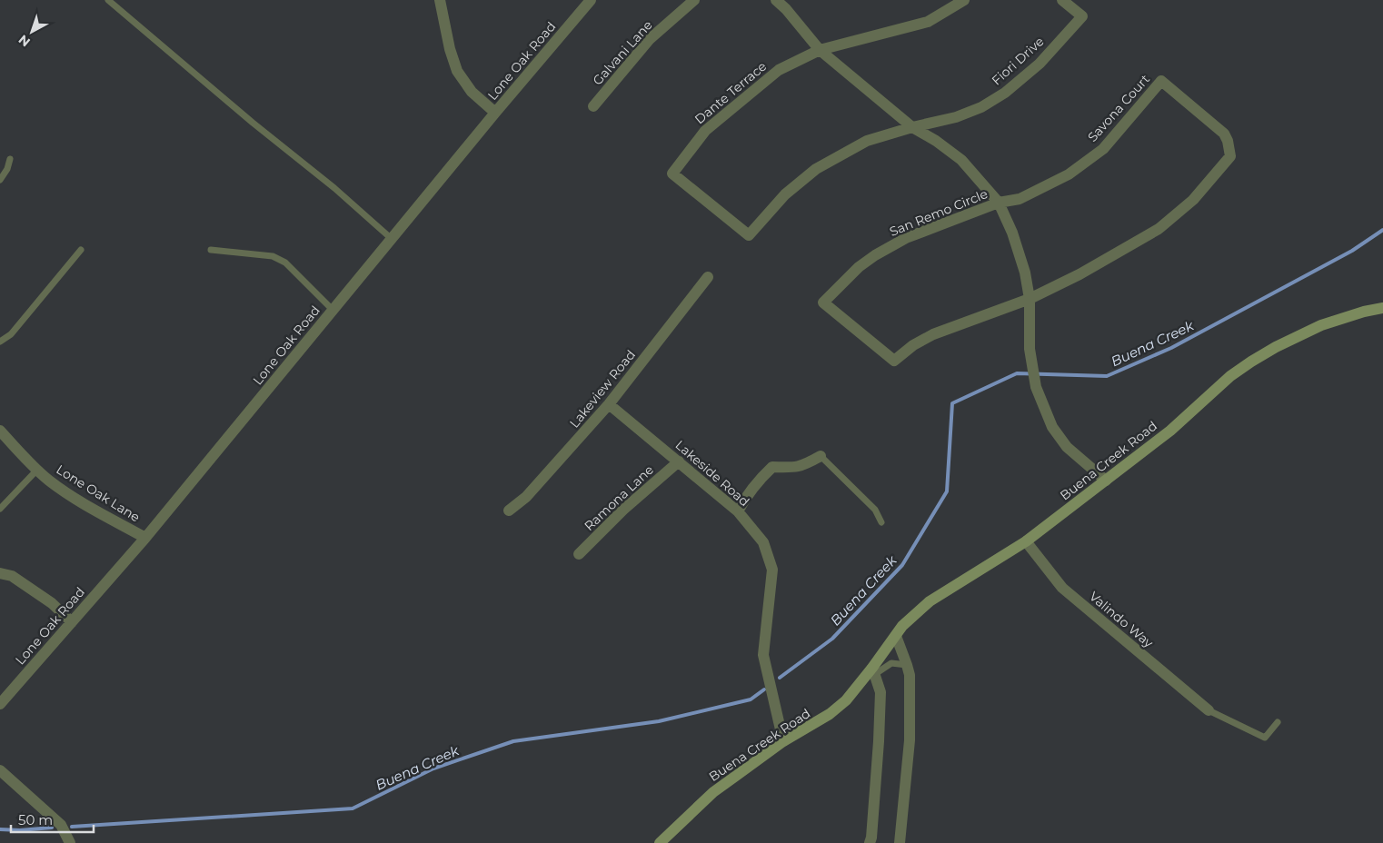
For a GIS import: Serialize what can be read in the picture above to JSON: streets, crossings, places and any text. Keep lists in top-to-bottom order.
{
  "streets": {
    "main road": ["Buena Creek Road"],
    "street": [
      "Galvani Lane",
      "Lone Oak Road",
      "Fiori Drive",
      "Dante Terrace",
      "Savona Court",
      "San Remo Circle",
      "Lakeview Road",
      "Lakeside Road",
      "Lone Oak Lane",
      "Ramona Lane",
      "Valindo Way"
    ]
  },
  "crossings": [
    ["Lone Oak Road", "Lone Oak Lane"],
    ["Fiori Drive", "Dante Terrace"],
    ["Savona Court", "San Remo Circle"],
    ["Lakeview Road", "Lakeside Road"],
    ["Buena Creek Road", "Lakeside Road"],
    ["Buena Creek Road", "Valindo Way"],
    ["Lakeside Road", "Ramona Lane"]
  ],
  "water": ["Buena Creek"],
  "scale_bar": "50 m",
  "north": "bottom left"
}
